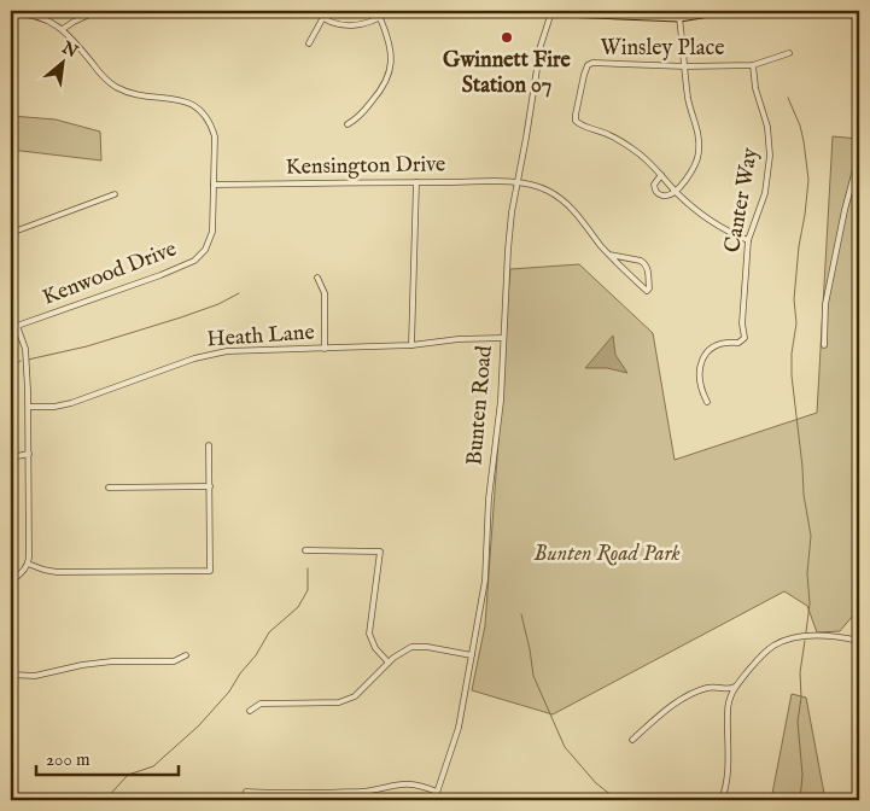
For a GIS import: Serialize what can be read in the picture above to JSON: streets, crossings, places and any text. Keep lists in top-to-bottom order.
{
  "streets": {
    "street": [
      "Winsley Place",
      "Kensington Drive",
      "Canter Way",
      "Kenwood Drive",
      "Heath Lane",
      "Bunten Road"
    ]
  },
  "crossings": [
    ["Winsley Place", "Canter Way"],
    ["Kensington Drive", "Kenwood Drive"],
    ["Kensington Drive", "Bunten Road"],
    ["Heath Lane", "Bunten Road"]
  ],
  "parks": ["Bunten Road Park"],
  "places": ["Gwinnett Fire Station 07"],
  "scale_bar": "200 m",
  "north": "top right"
}
